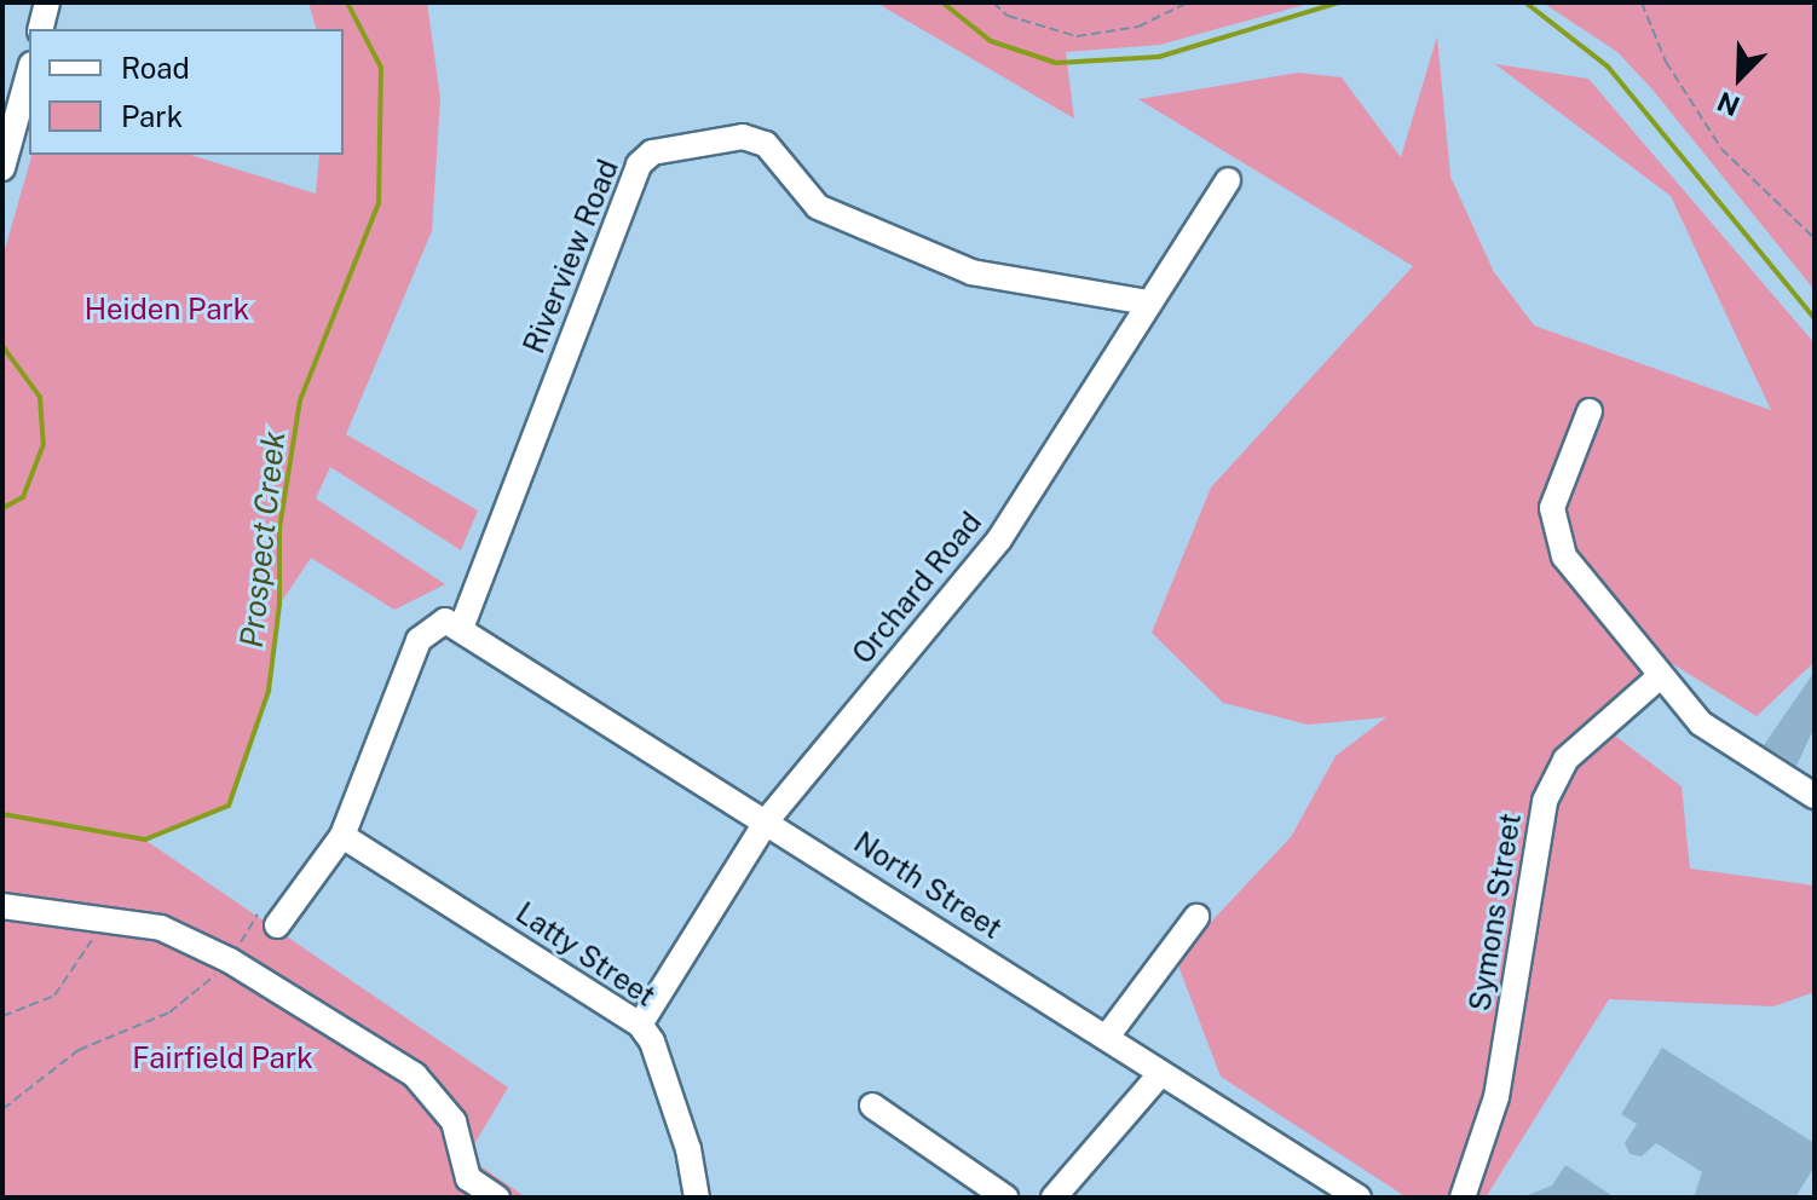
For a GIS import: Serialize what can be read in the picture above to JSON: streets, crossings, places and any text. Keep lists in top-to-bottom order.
{
  "streets": {
    "street": [
      "Riverview Road",
      "Orchard Road",
      "North Street",
      "Symons Street",
      "Latty Street"
    ]
  },
  "crossings": [
    ["Riverview Road", "Orchard Road"],
    ["Riverview Road", "North Street"],
    ["Orchard Road", "North Street"],
    ["Orchard Road", "Latty Street"]
  ],
  "water": ["Prospect Creek"],
  "parks": ["Heiden Park", "Fairfield Park"],
  "legend": ["Road", "Park"],
  "north": "bottom left"
}
